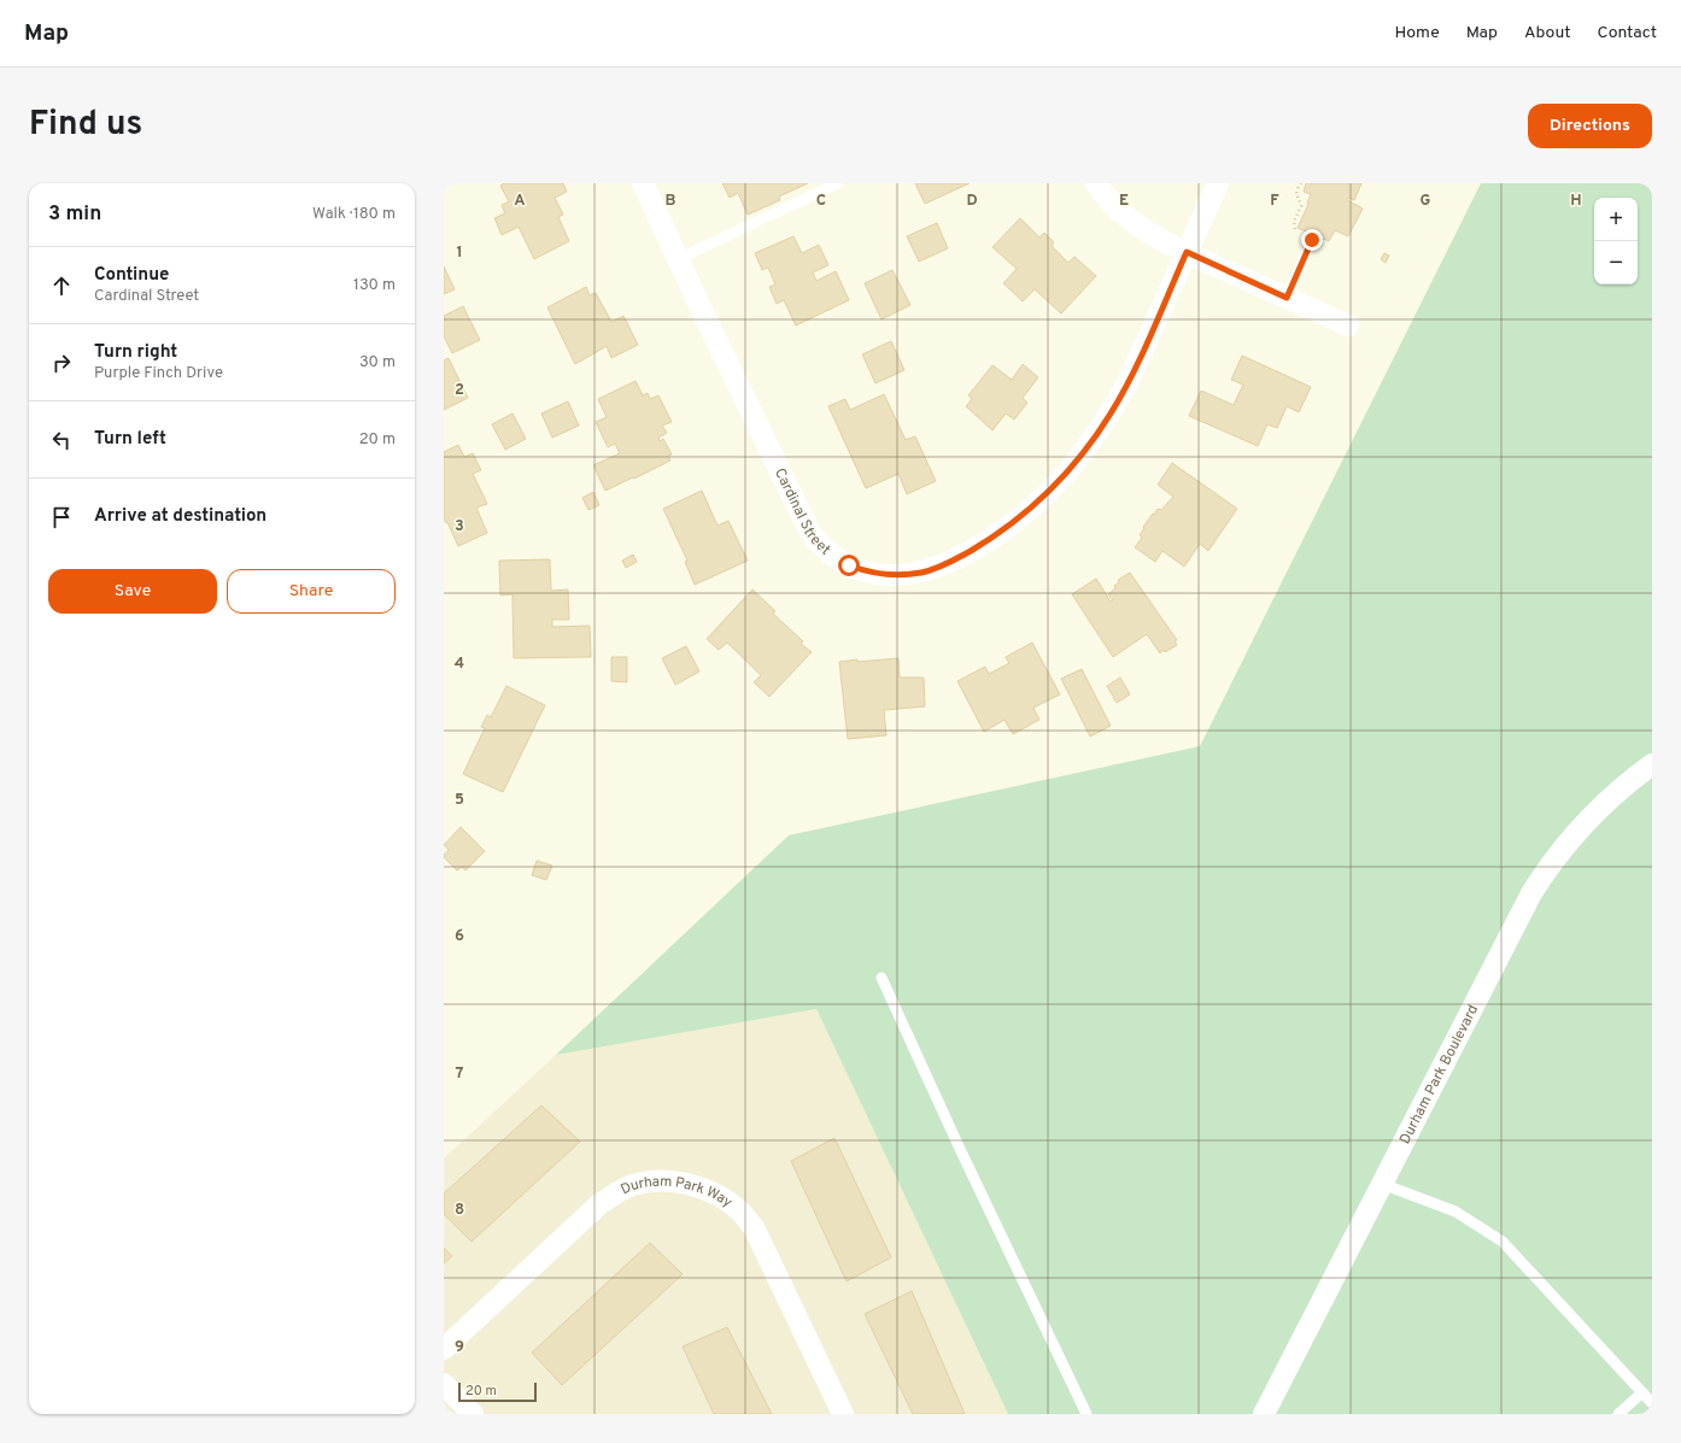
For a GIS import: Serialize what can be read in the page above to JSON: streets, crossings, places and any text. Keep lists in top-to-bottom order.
{
  "streets": {
    "street": ["Cardinal Street", "Durham Park Boulevard", "Durham Park Way"]
  },
  "scale_bar": "20 m",
  "page": {
    "header": "Map",
    "nav": [
      "Home",
      "Map",
      "About",
      "Contact"
    ],
    "title": "Find us",
    "buttons": [
      "Directions",
      ["Save", "Share"]
    ],
    "heading": ["3 min", "Walk · 180 m"],
    "map_buttons": ["+", "−"],
    "list": [
      ["Continue", "Cardinal Street", "130 m"],
      ["Turn right", "Purple Finch Drive", "30 m"],
      ["Turn left", "20 m"],
      "Arrive at destination"
    ],
    "scale": "20 m"
  },
  "grid": {
    "columns": [
      "A",
      "B",
      "C",
      "D",
      "E",
      "F",
      "G",
      "H"
    ],
    "rows": [
      "1",
      "2",
      "3",
      "4",
      "5",
      "6",
      "7",
      "8",
      "9"
    ]
  }
}
